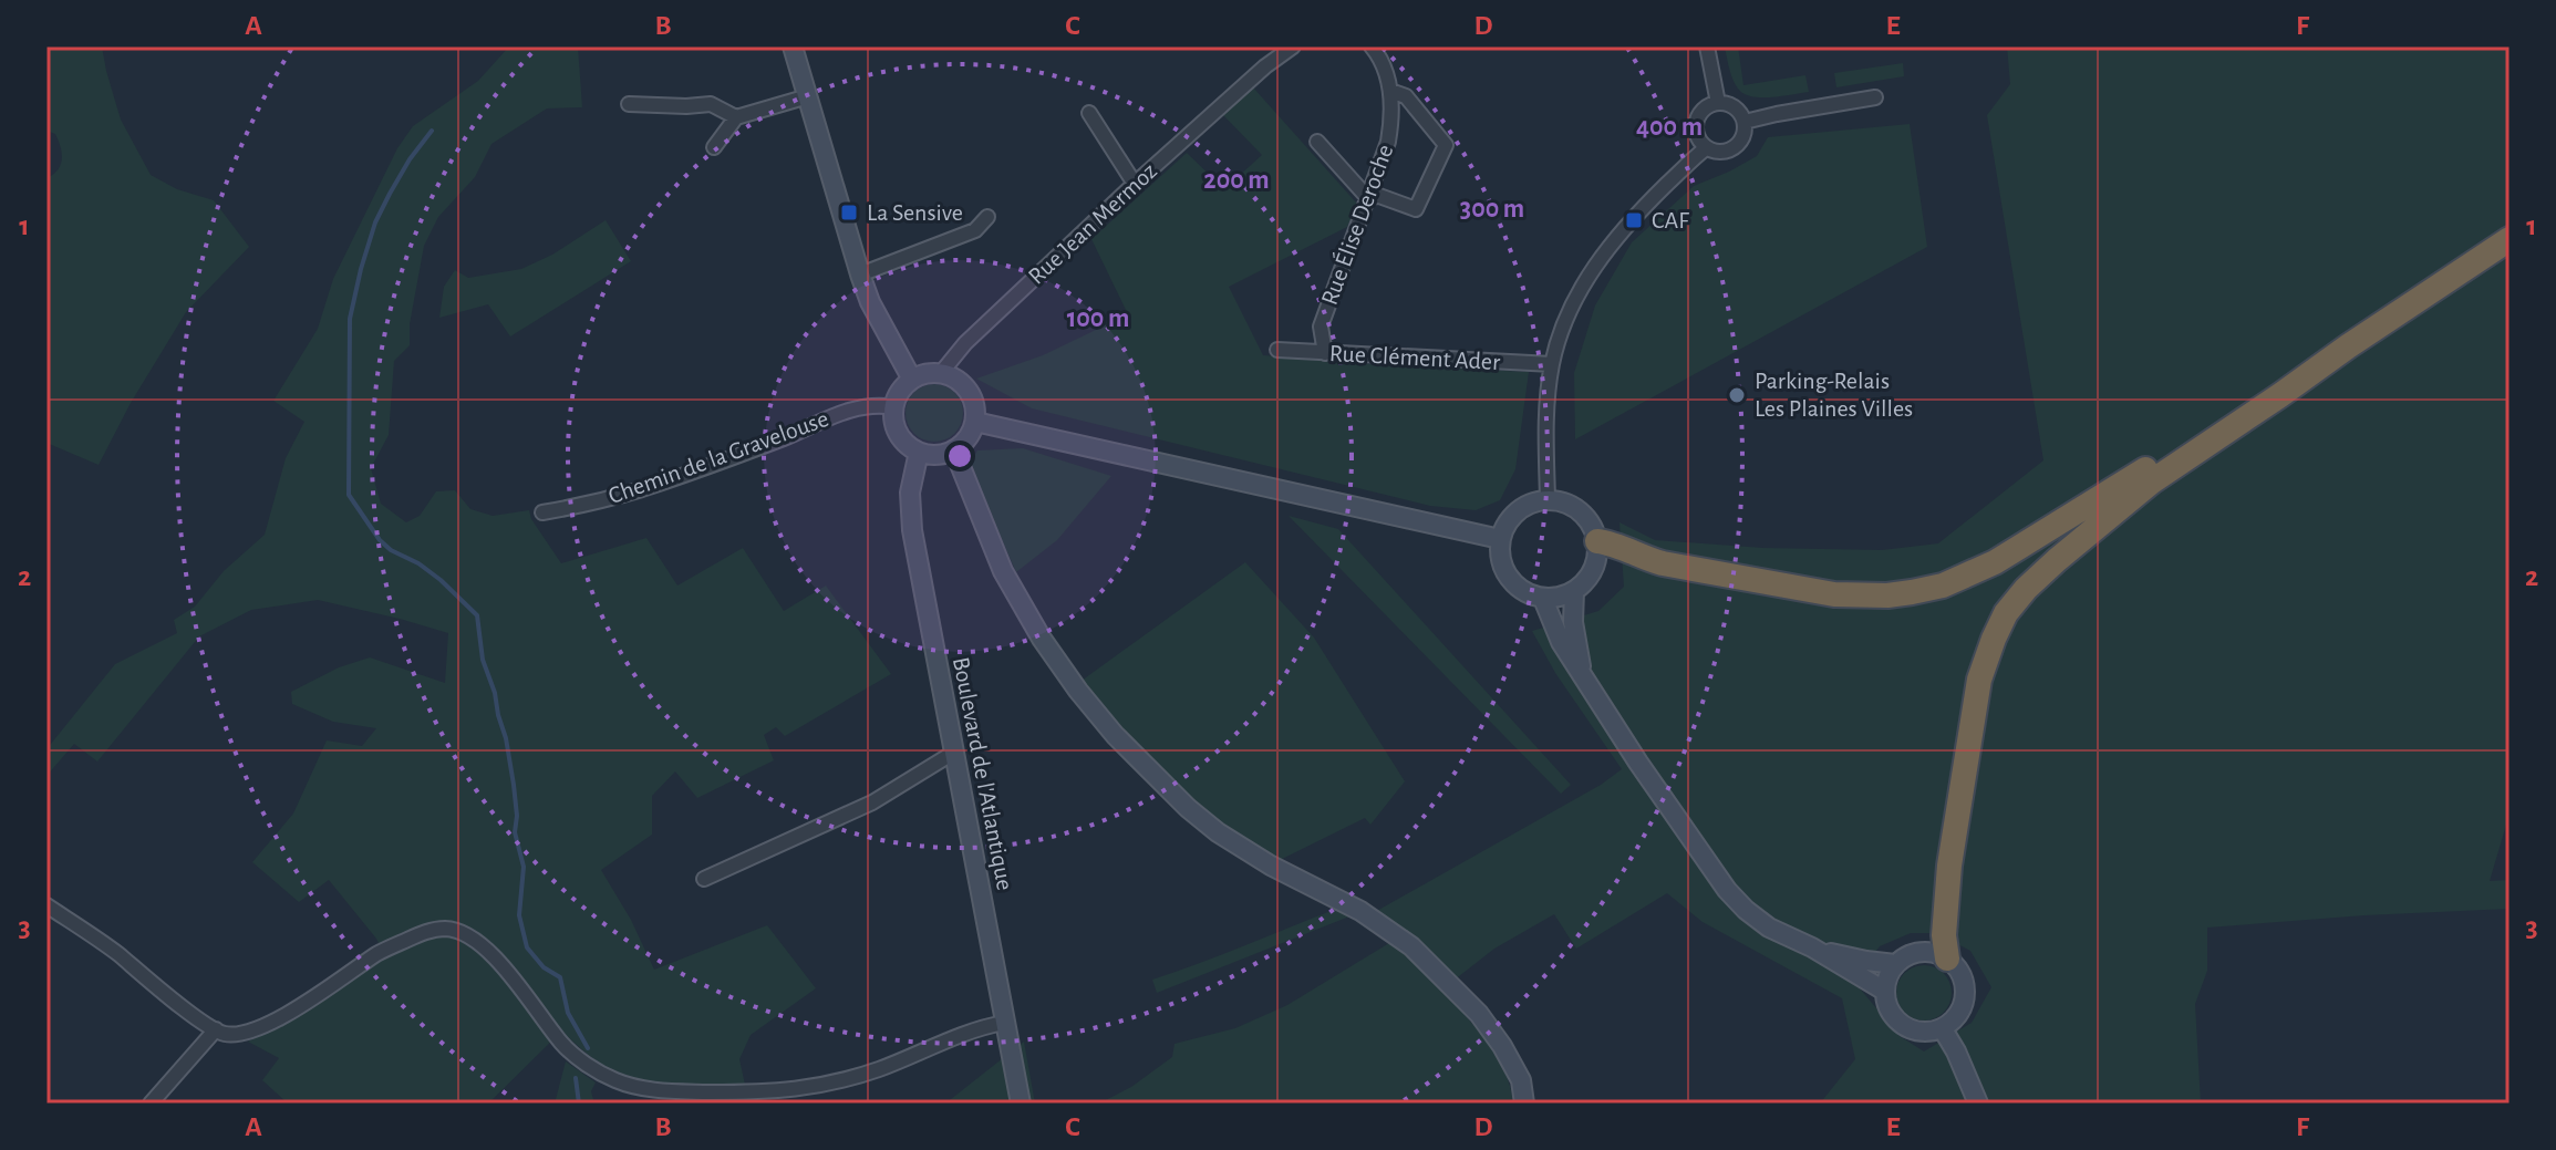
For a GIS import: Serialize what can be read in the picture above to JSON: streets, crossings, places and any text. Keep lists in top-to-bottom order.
{
  "streets": {
    "main road": ["Boulevard de l'Atlantique"],
    "street": [
      "Rue Jean Mermoz",
      "Rue Élise Deroche",
      "Rue Clément Ader",
      "Chemin de la Gravelouse"
    ]
  },
  "crossings": [
    ["Rue Jean Mermoz", "Chemin de la Gravelouse"],
    ["Rue Jean Mermoz", "Boulevard de l'Atlantique"],
    ["Rue Élise Deroche", "Rue Clément Ader"],
    ["Chemin de la Gravelouse", "Boulevard de l'Atlantique"]
  ],
  "places": {
    "transit": ["La Sensive", "CAF"],
    "other": ["Parking-Relais Les Plaines Villes"]
  },
  "grid": {
    "columns": [
      "A",
      "B",
      "C",
      "D",
      "E",
      "F"
    ],
    "rows": ["1", "2", "3"]
  },
  "rings": [
    "400 m",
    "200 m",
    "300 m",
    "100 m"
  ]
}
